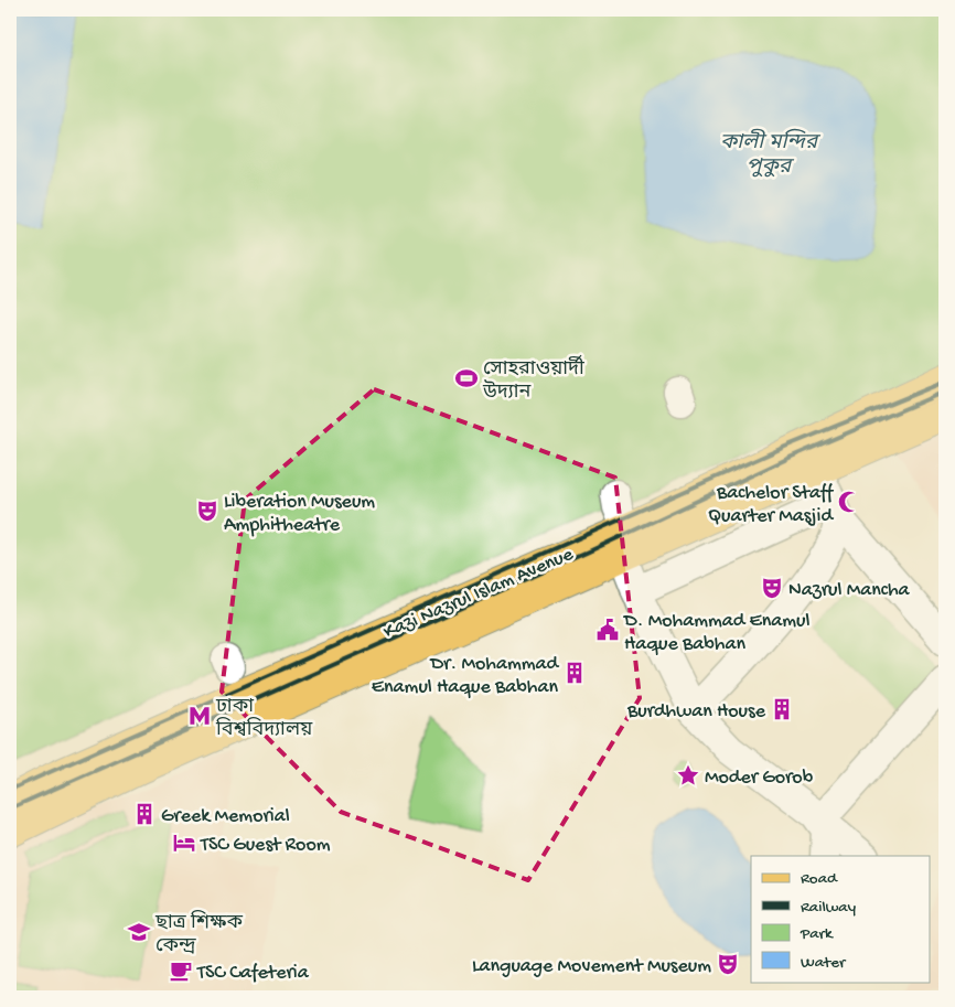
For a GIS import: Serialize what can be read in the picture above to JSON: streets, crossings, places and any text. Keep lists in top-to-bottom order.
{
  "streets": {
    "main road": ["Kazi Nazrul Islam Avenue"]
  },
  "water": ["কালী মন্দির পুকুর"],
  "places": {
    "sports": ["সোহরাওয়ার্দী উদ্যান"],
    "mosque": ["Bachelor Staff Quarter Masjid"],
    "theatre": ["Liberation Museum Amphitheatre", "Nazrul Mancha", "Language Movement Museum"],
    "public building": ["D. Mohammad Enamul Haque Babhan"],
    "building": ["Dr. Mohammad Enamul Haque Babhan", "Burdhwan House", "Greek Memorial"],
    "metro station": ["ঢাকা বিশ্ববিদ্যালয়"],
    "place": ["Moder Gorob"],
    "hotel": ["TSC Guest Room"],
    "school or university": ["ছাত্র শিক্ষক কেন্দ্র"],
    "cafe": ["TSC Cafeteria"]
  },
  "legend": [
    "Road",
    "Railway",
    "Park",
    "Water"
  ]
}
